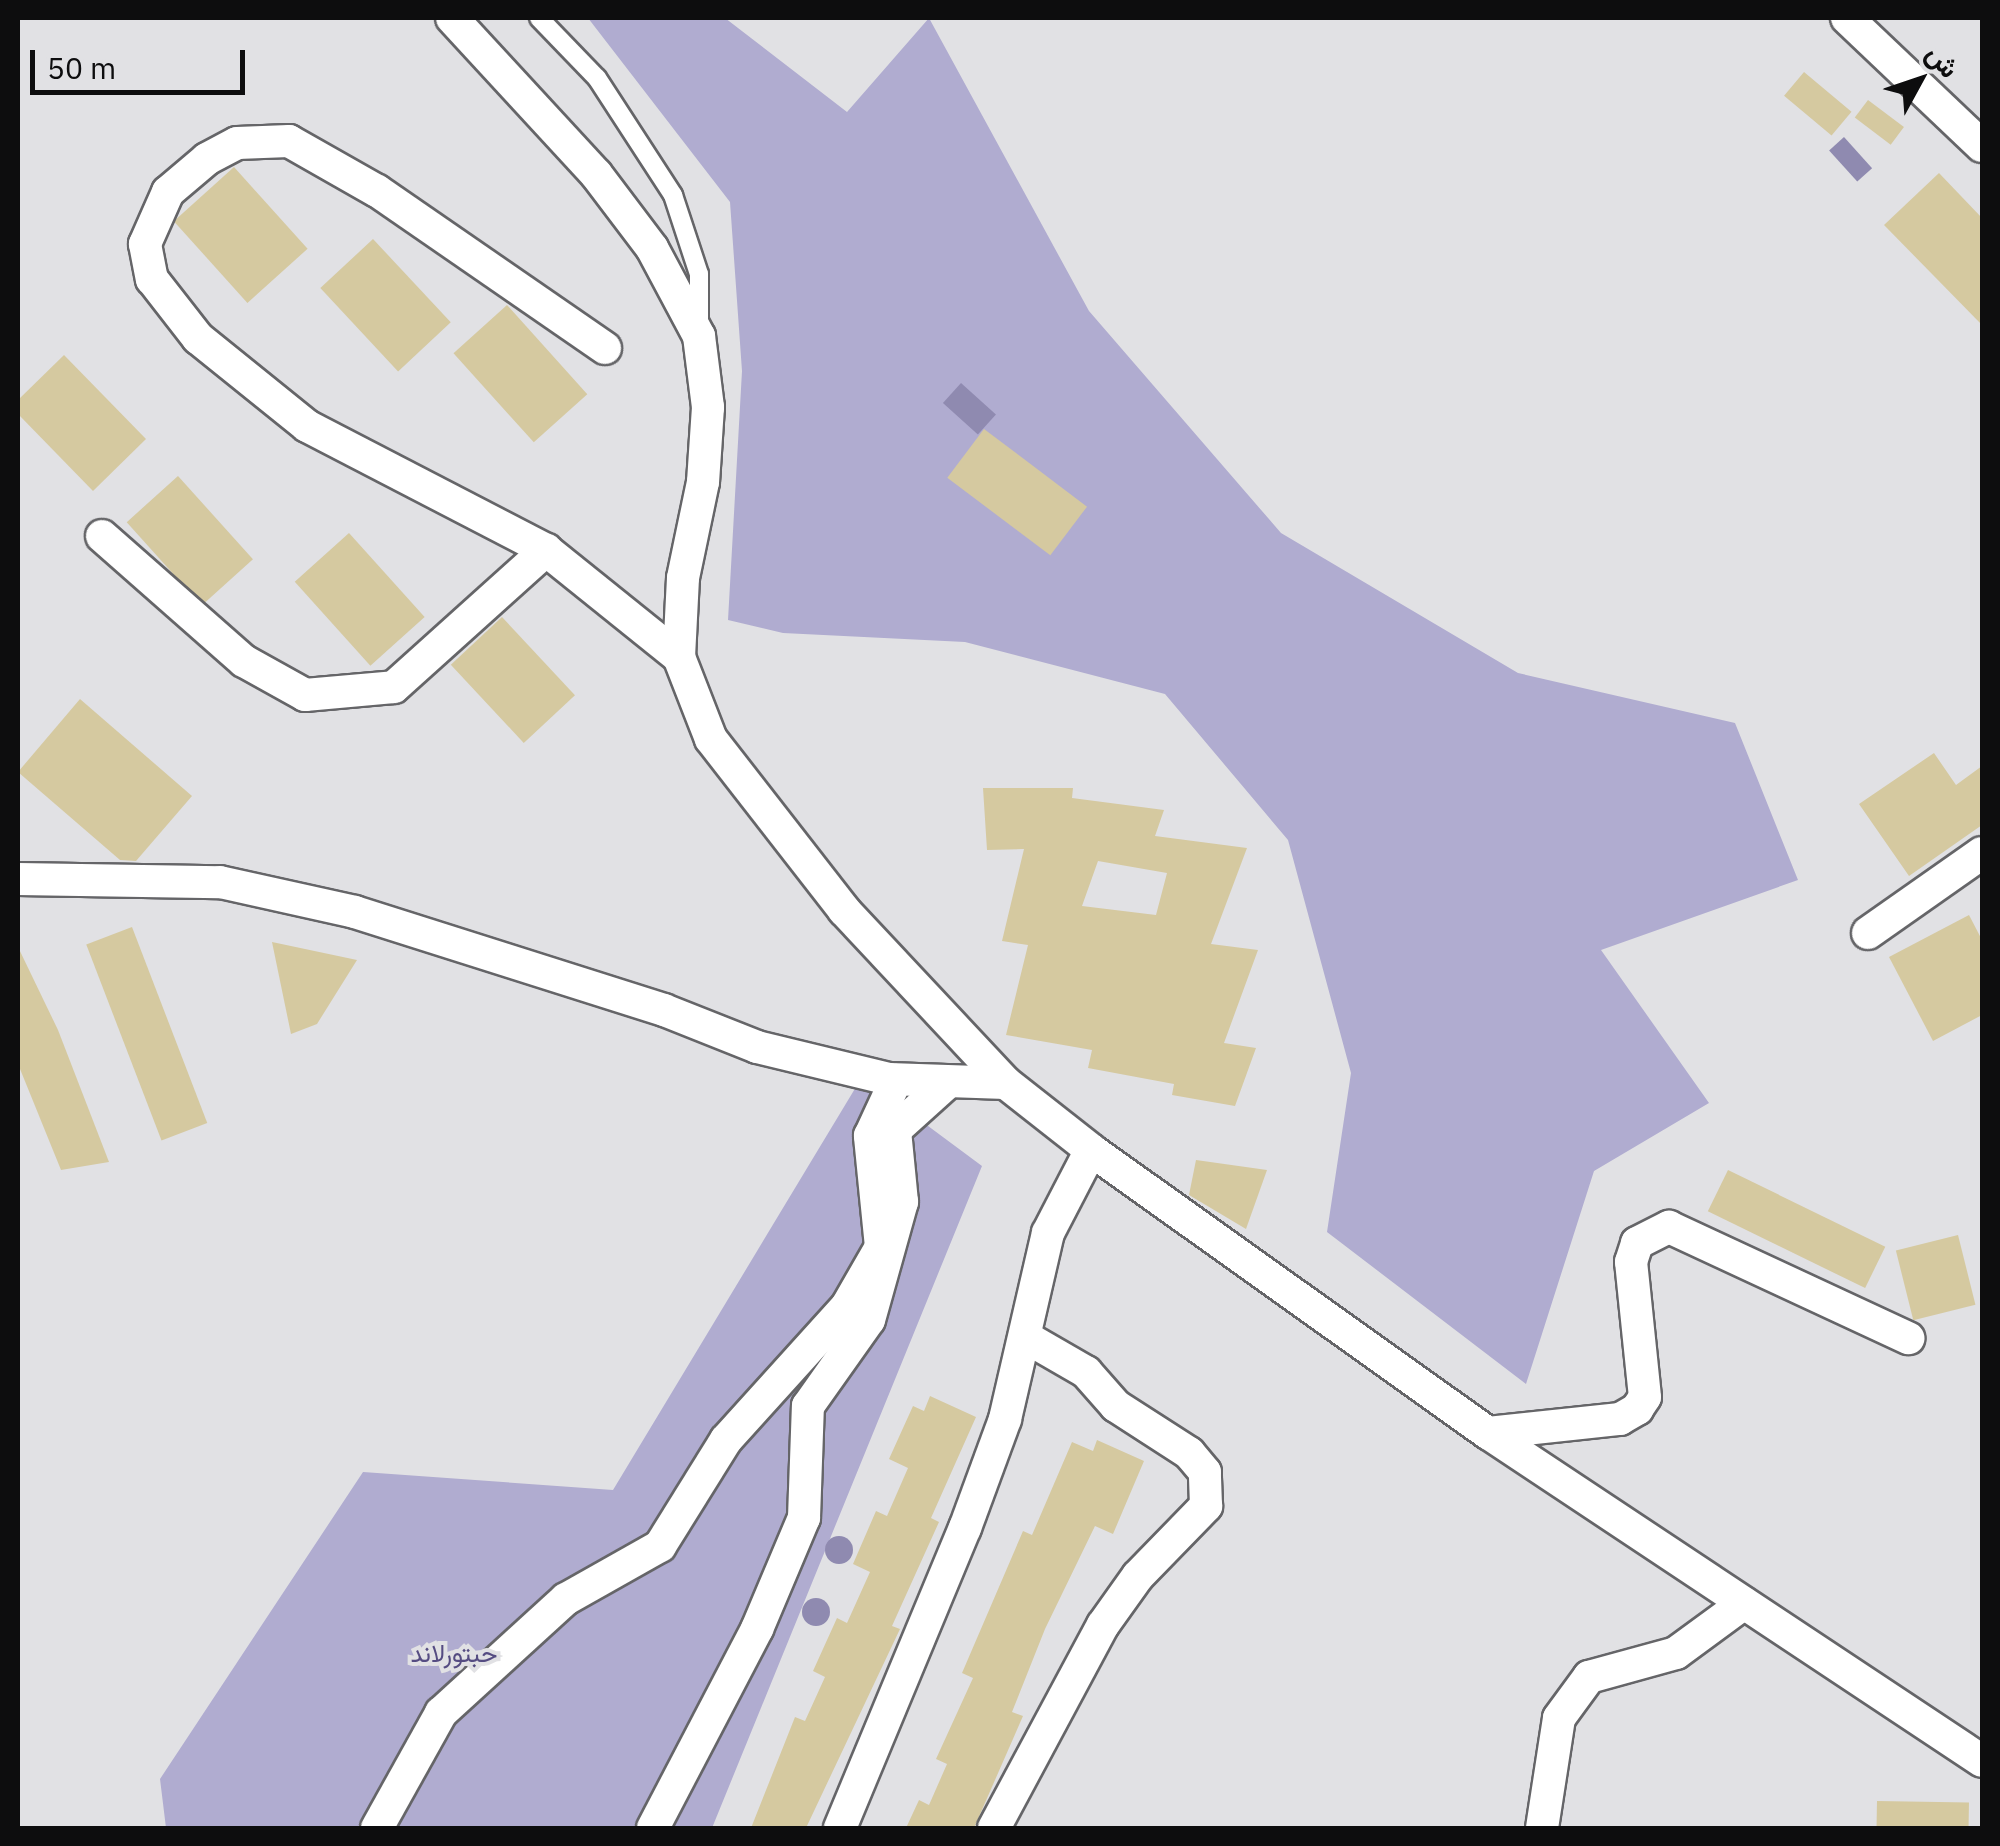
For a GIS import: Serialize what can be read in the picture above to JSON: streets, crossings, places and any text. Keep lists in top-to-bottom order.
{
  "parks": ["حبتورلاند"],
  "scale_bar": "50 m",
  "north": "top right"
}
